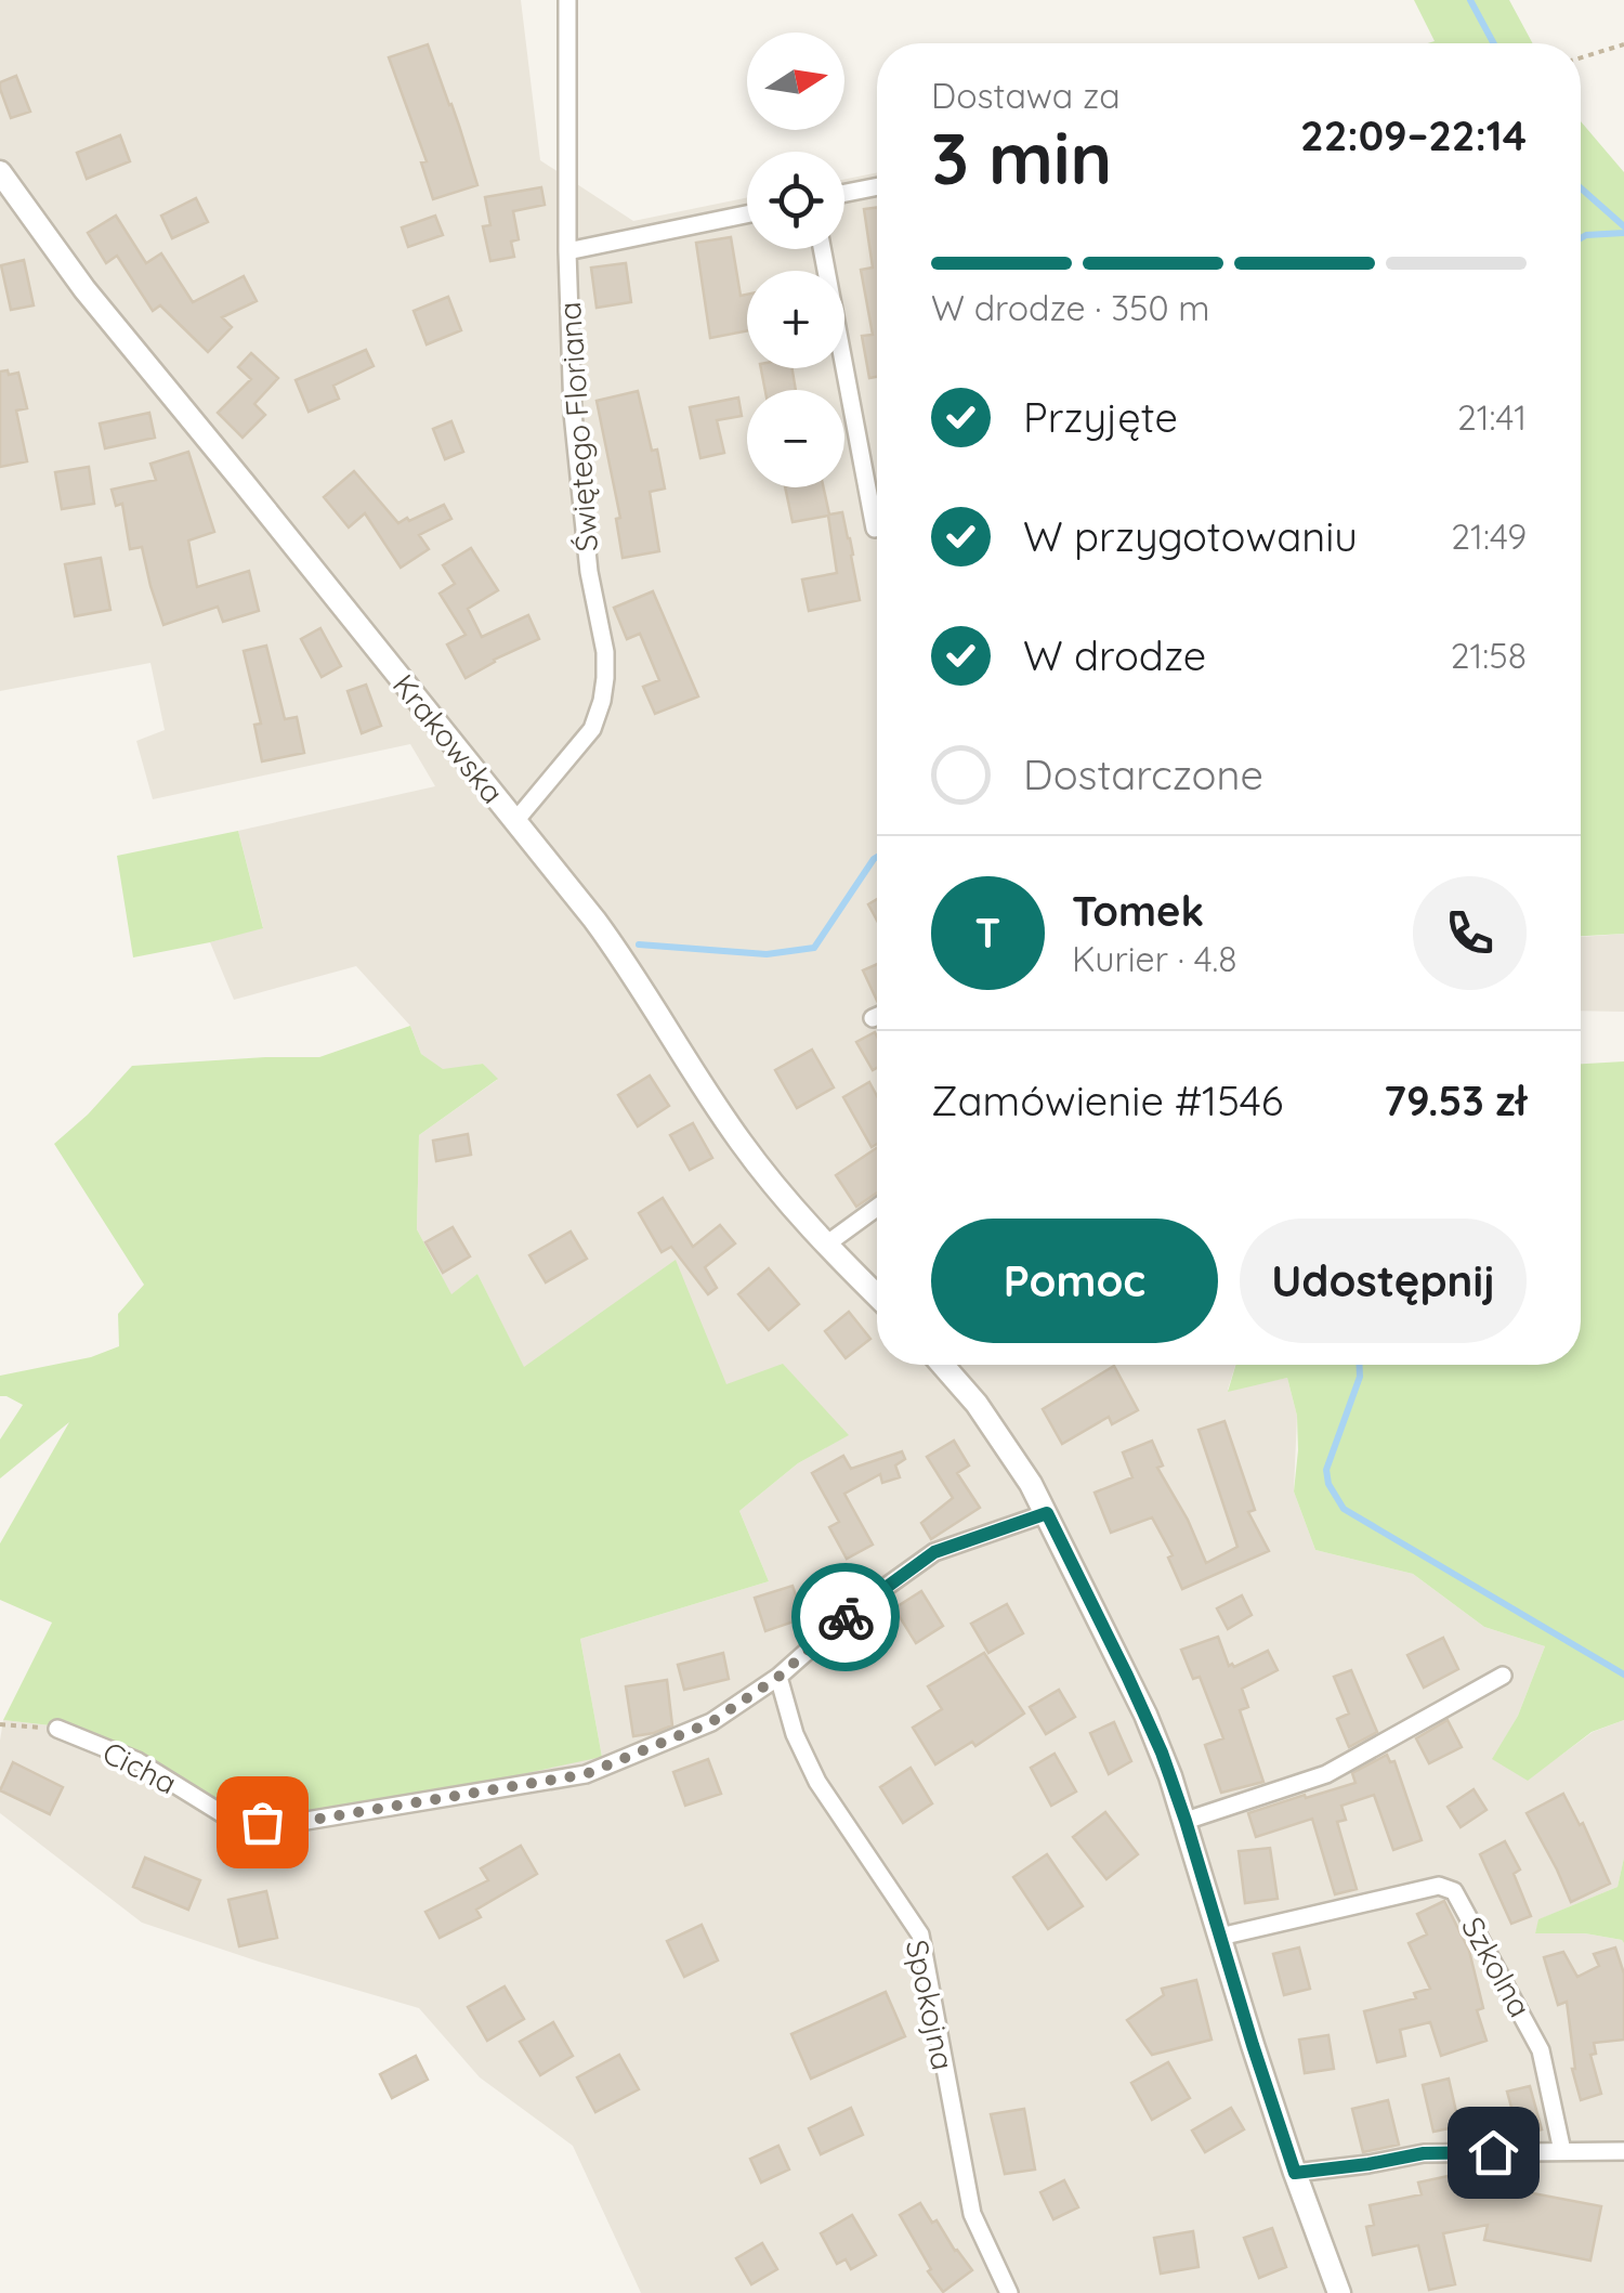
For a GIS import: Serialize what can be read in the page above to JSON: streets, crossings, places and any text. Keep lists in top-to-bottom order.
{
  "streets": {
    "street": [
      "Świętego Floriana",
      "Krakowska",
      "Cicha",
      "Szkolna",
      "Spokojna"
    ]
  },
  "crossings": [
    ["Świętego Floriana", "Krakowska"],
    ["Cicha", "Spokojna"]
  ],
  "north": "right",
  "page": {
    "map_buttons": ["+", "−"],
    "heading": ["3 min", "Dostawa za", "22:09–22:14"],
    "panel": [
      "Tomek",
      "Kurier · 4.8",
      "Zamówienie #1546",
      "79.53 zł"
    ],
    "bar": "W drodze · 350 m",
    "list": [
      ["Przyjęte", "21:41"],
      ["W przygotowaniu", "21:49"],
      ["W drodze", "21:58"],
      "Dostarczone"
    ],
    "round": "T",
    "buttons": ["Pomoc", "Udostępnij"]
  }
}
